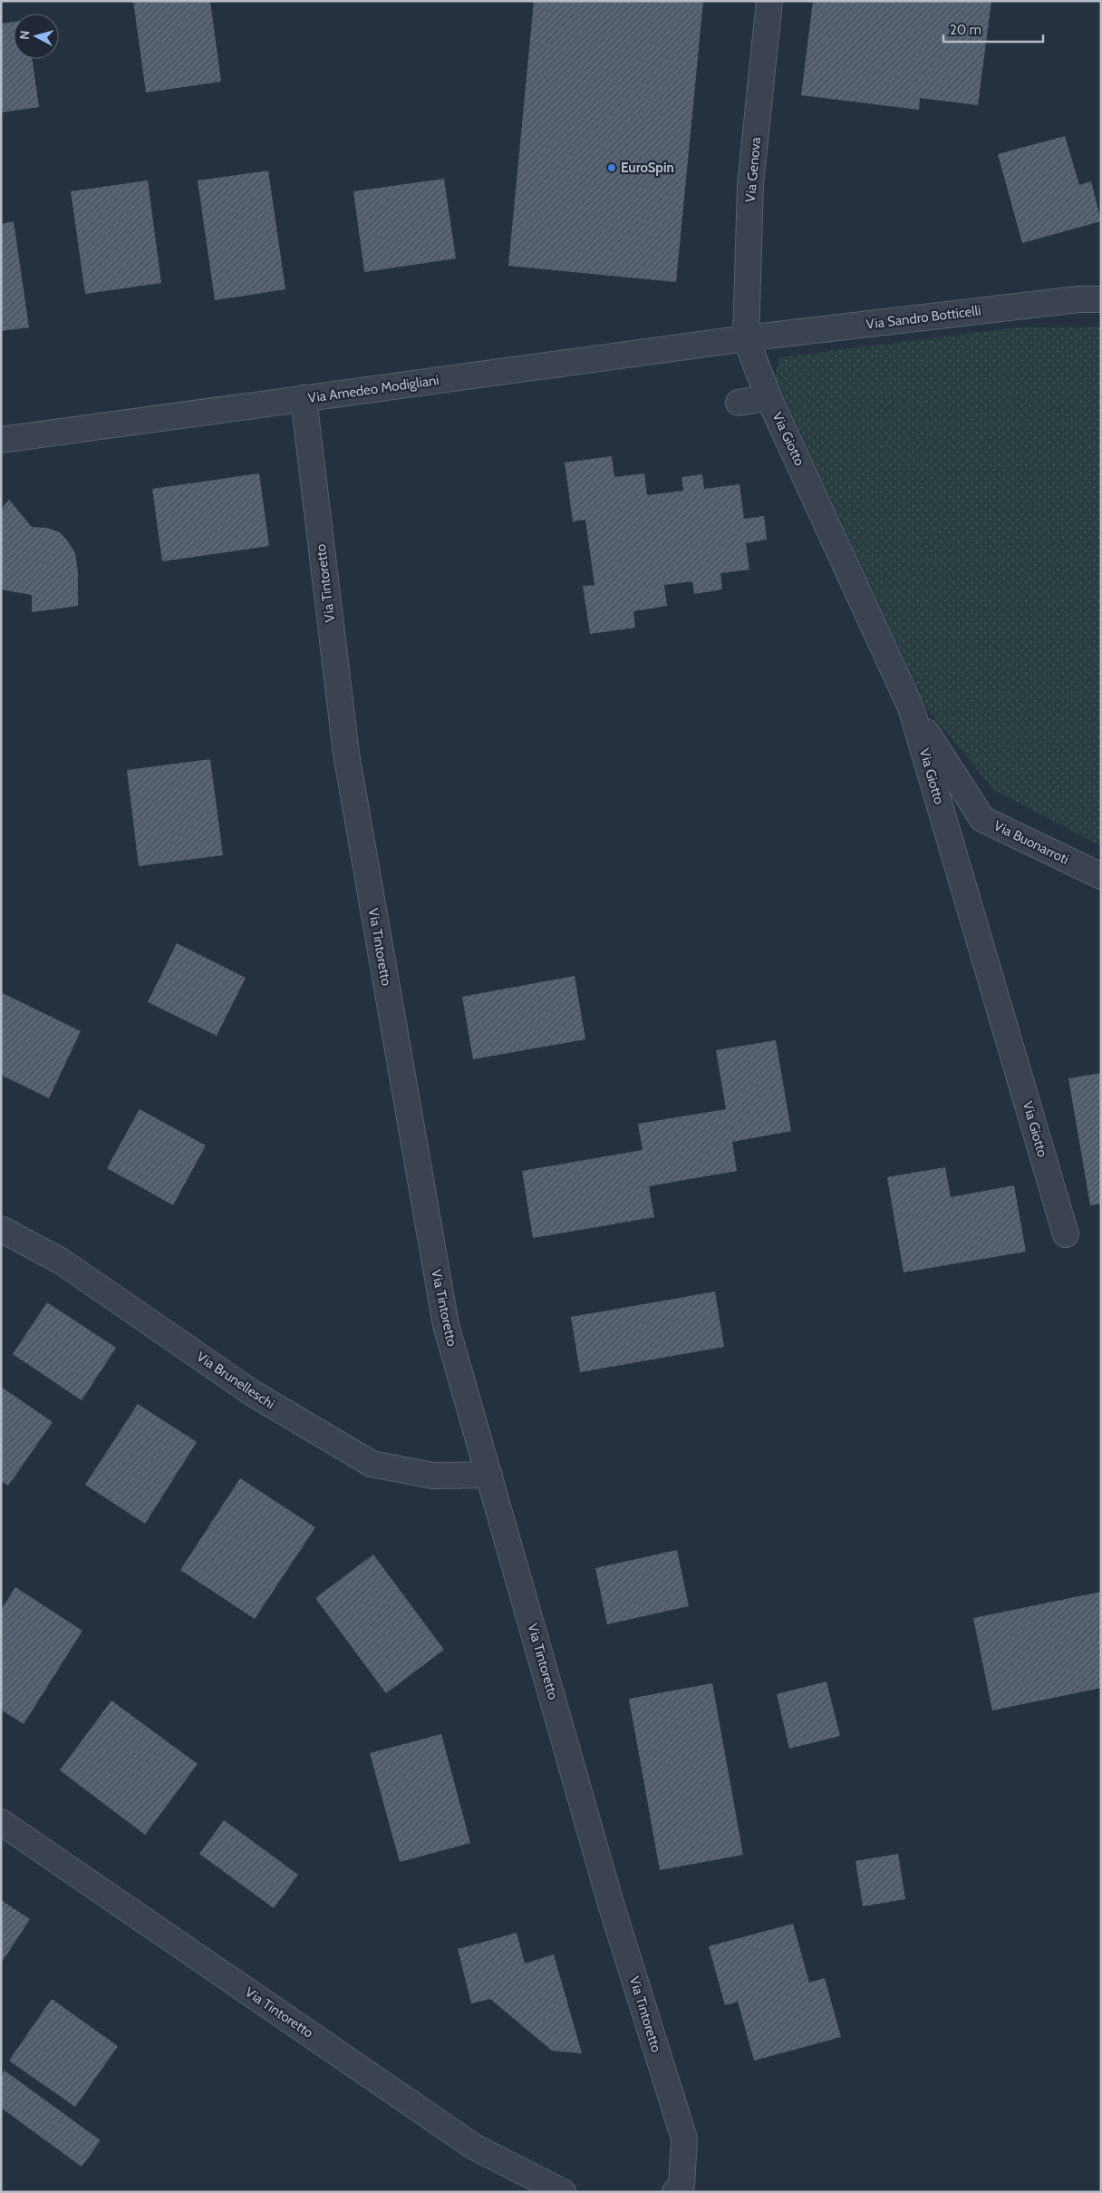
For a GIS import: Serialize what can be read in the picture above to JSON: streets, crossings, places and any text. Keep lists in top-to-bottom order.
{
  "streets": {
    "street": [
      "Via Genova",
      "Via Sandro Botticelli",
      "Via Amedeo Modigliani",
      "Via Giotto",
      "Via Tintoretto",
      "Via Buonarroti",
      "Via Brunelleschi"
    ]
  },
  "crossings": [
    ["Via Genova", "Via Sandro Botticelli"],
    ["Via Genova", "Via Amedeo Modigliani"],
    ["Via Genova", "Via Giotto"],
    ["Via Sandro Botticelli", "Via Amedeo Modigliani"],
    ["Via Sandro Botticelli", "Via Giotto"],
    ["Via Amedeo Modigliani", "Via Giotto"],
    ["Via Amedeo Modigliani", "Via Tintoretto"],
    ["Via Giotto", "Via Buonarroti"],
    ["Via Tintoretto", "Via Brunelleschi"]
  ],
  "places": ["EuroSpin"],
  "scale_bar": "20 m",
  "north": "left"
}
